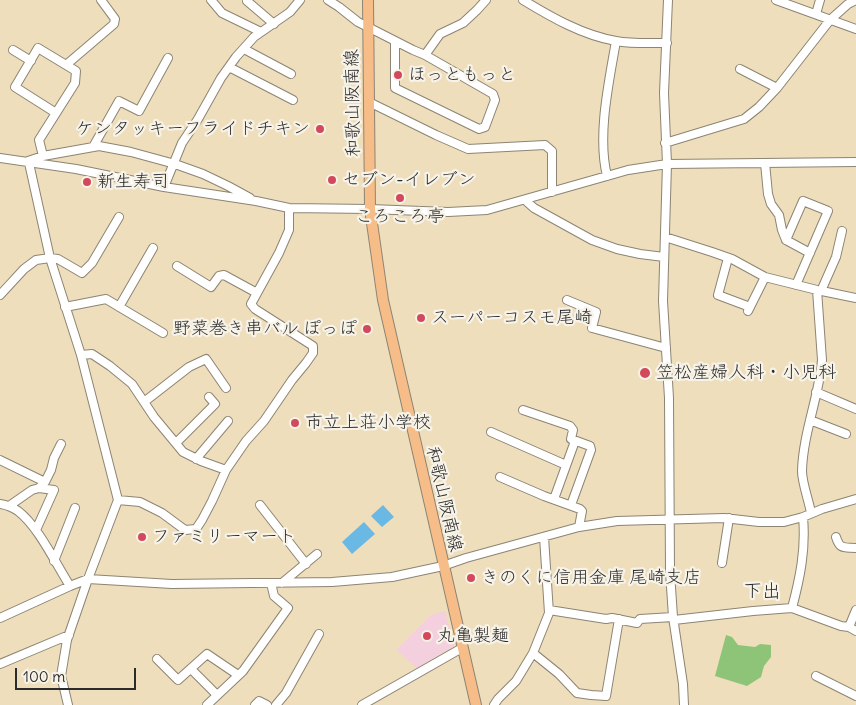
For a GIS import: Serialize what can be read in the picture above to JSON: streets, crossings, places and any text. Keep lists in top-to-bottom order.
{
  "streets": {
    "main road": ["和歌山阪南線"]
  },
  "districts": ["下出"],
  "places": [
    "ほっともっと",
    "ケンタッキーフライドチキン",
    "セブン-イレブン",
    "新生寿司",
    "ころころ亭",
    "スーパーコスモ尾崎",
    "野菜巻き串バル ぽっぽ",
    "笠松産婦人科・小児科",
    "市立上荘小学校",
    "ファミリーマート",
    "きのくに信用金庫 尾崎支店",
    "丸亀製麺"
  ],
  "scale_bar": "100 m"
}
